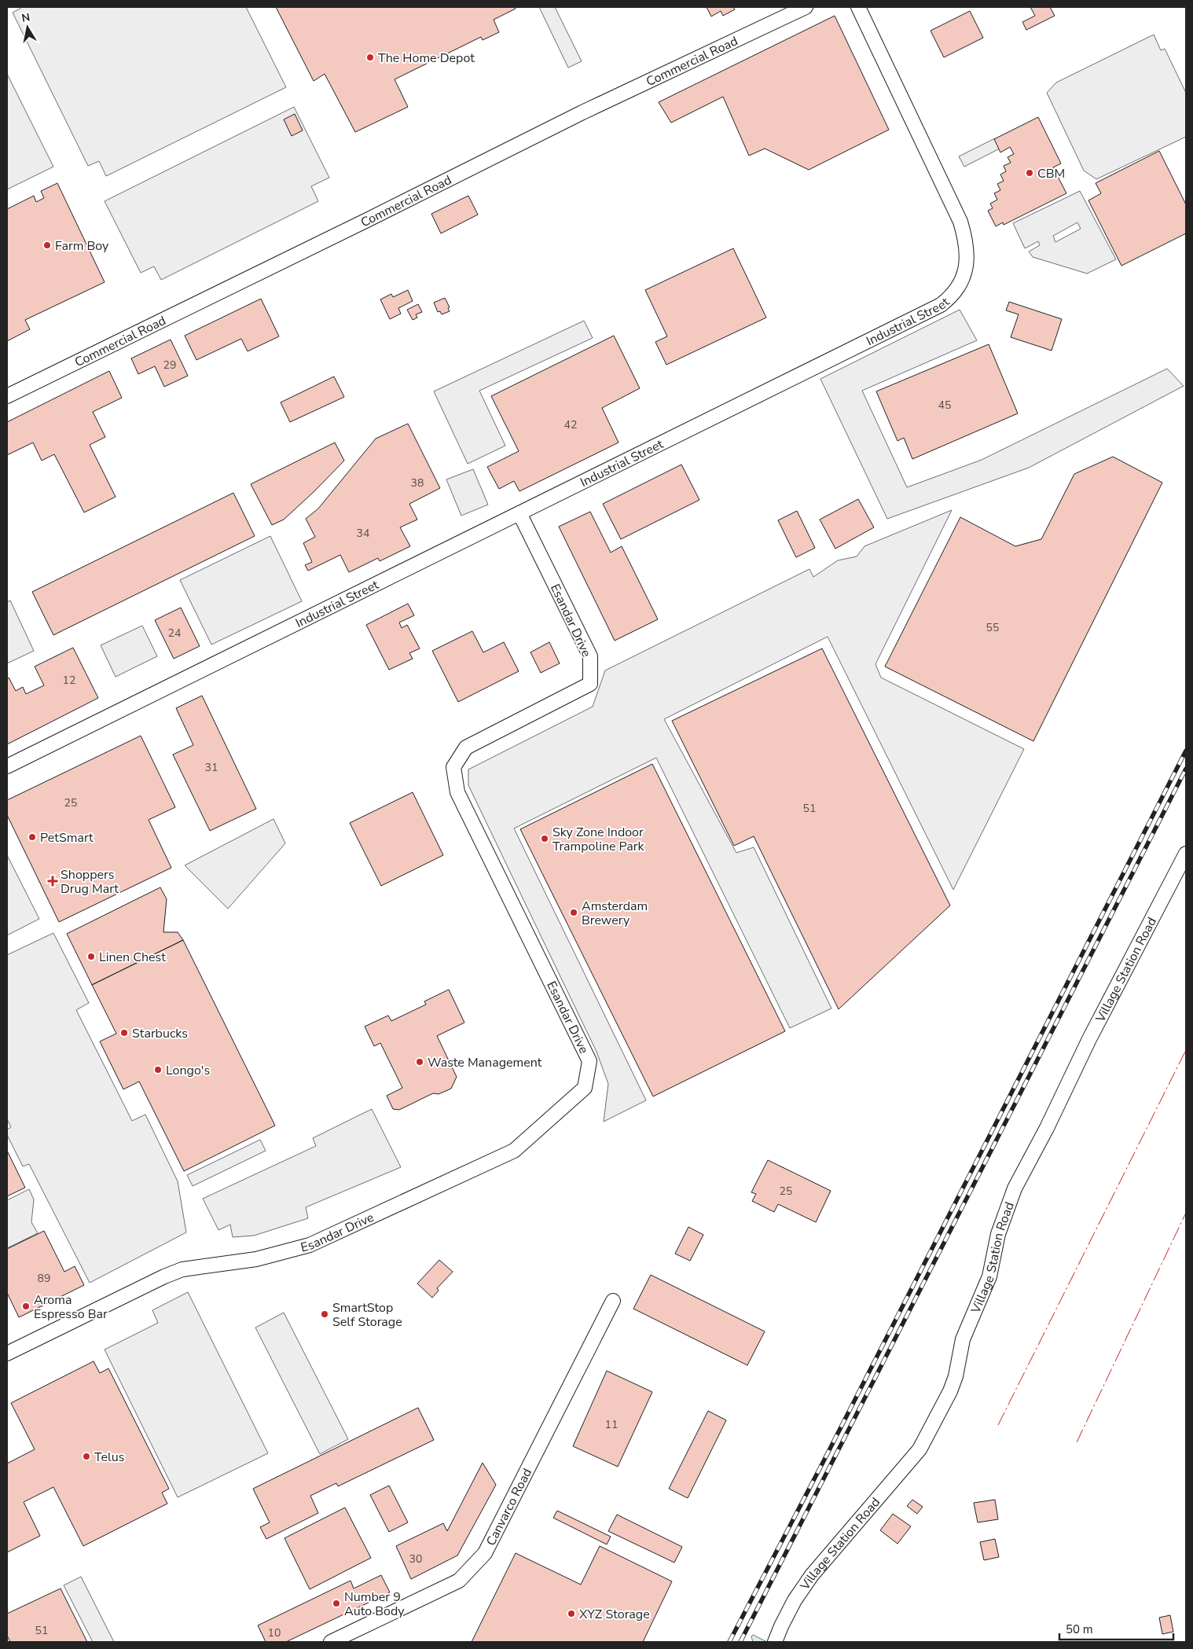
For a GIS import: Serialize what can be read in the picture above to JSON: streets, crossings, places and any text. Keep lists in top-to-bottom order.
{
  "streets": {
    "street": [
      "Commercial Road",
      "Industrial Street",
      "Esandar Drive",
      "Village Station Road",
      "Canvarco Road"
    ]
  },
  "crossings": [
    ["Industrial Street", "Esandar Drive"]
  ],
  "places": {
    "other": [
      "The Home Depot",
      "CBM",
      "Farm Boy",
      "PetSmart",
      "Sky Zone Indoor Trampoline Park",
      "Amsterdam Brewery",
      "Linen Chest",
      "Starbucks",
      "Waste Management",
      "Longo's",
      "Aroma Espresso Bar",
      "SmartStop Self Storage",
      "Telus",
      "Number 9 Auto Body",
      "XYZ Storage"
    ],
    "health": ["Shoppers Drug Mart"]
  },
  "house_numbers": [
    "29",
    "45",
    "42",
    "38",
    "34",
    "55",
    "24",
    "12",
    "31",
    "25",
    "51",
    "25",
    "89",
    "11",
    "30",
    "51",
    "10"
  ],
  "scale_bar": "50 m",
  "north": "top"
}
